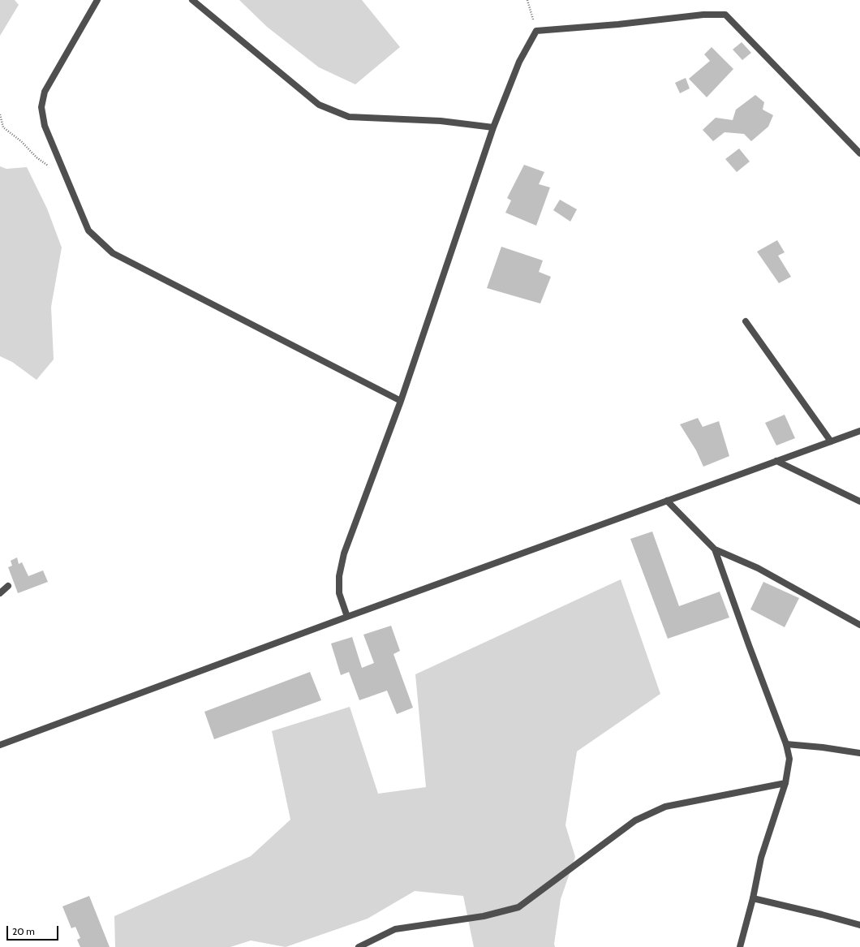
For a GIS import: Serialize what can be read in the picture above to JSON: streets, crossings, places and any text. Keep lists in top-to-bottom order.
{
  "scale_bar": "20 m"
}
